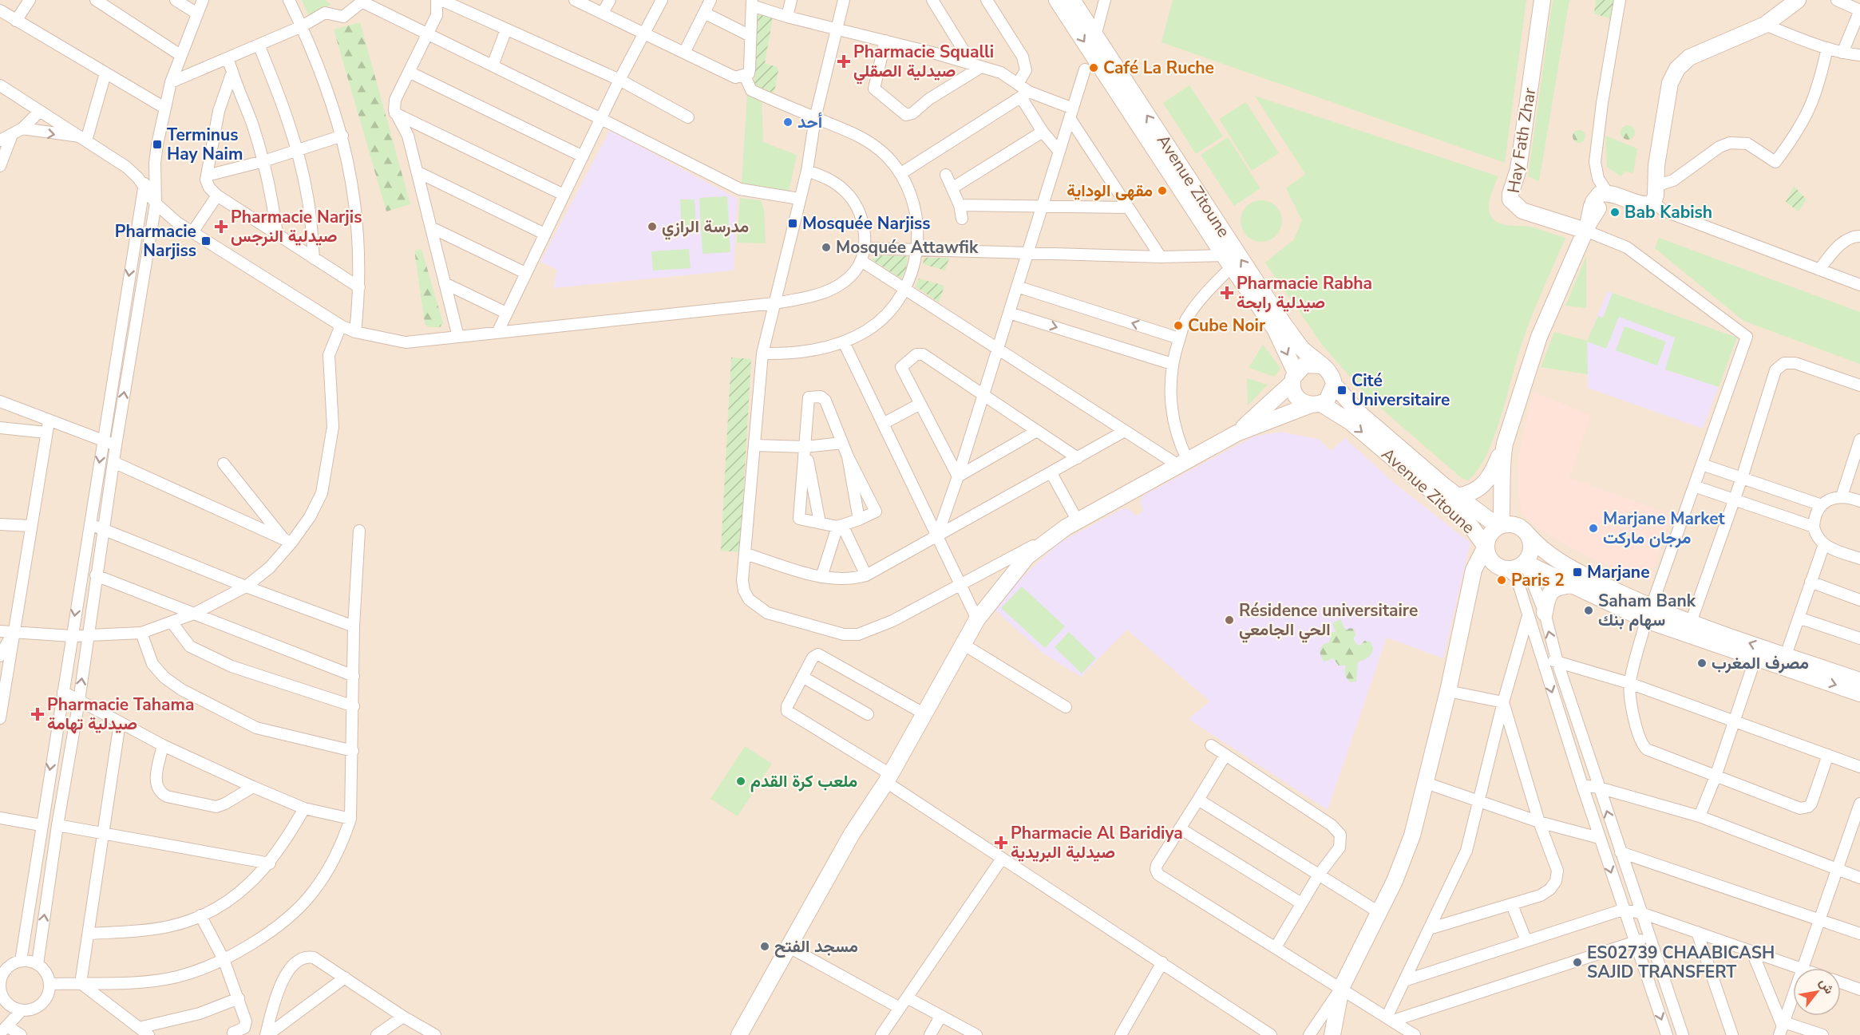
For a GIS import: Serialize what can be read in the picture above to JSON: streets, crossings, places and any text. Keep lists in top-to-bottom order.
{
  "streets": {
    "street": ["Hay Fath Zhar", "Avenue Zitoune"]
  },
  "places": {
    "health": [
      "Pharmacie Squalli صيدلية الصقلي",
      "Pharmacie Narjis صيدلية النرجس",
      "Pharmacie Rabha صيدلية رابحة",
      "Pharmacie Tahama صيدلية تهامة",
      "Pharmacie Al Baridiya صيدلية البريدية"
    ],
    "other": [
      "Café La Ruche",
      "أحد",
      "مقهى الوداية",
      "Bab Kabish",
      "مدرسة الرازي",
      "Mosquée Attawfik",
      "Cube Noir",
      "Marjane Market مرجان ماركت",
      "Paris 2",
      "Saham Bank سهام بنك",
      "Résidence universitaire الحي الجامعي",
      "مصرف المغرب",
      "ملعب كرة القدم",
      "مسجد الفتح",
      "ES02739 CHAABICASH SAJID TRANSFERT"
    ],
    "transit": [
      "Terminus Hay Naim",
      "Mosquée Narjiss",
      "Pharmacie Narjiss",
      "Cité Universitaire",
      "Marjane"
    ]
  },
  "north": "top right"
}
